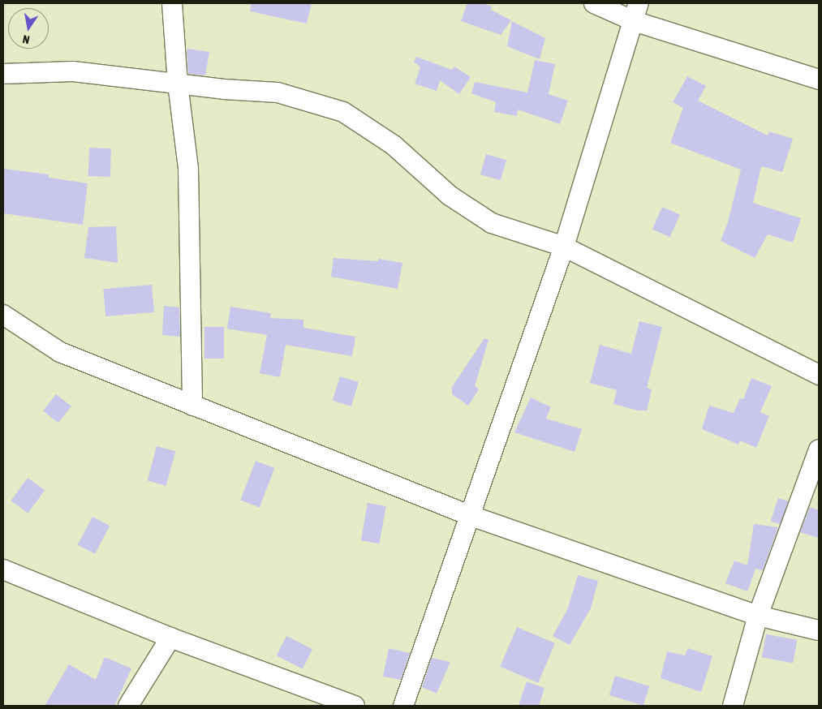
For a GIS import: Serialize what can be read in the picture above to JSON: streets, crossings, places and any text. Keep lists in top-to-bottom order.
{
  "north": "bottom"
}
